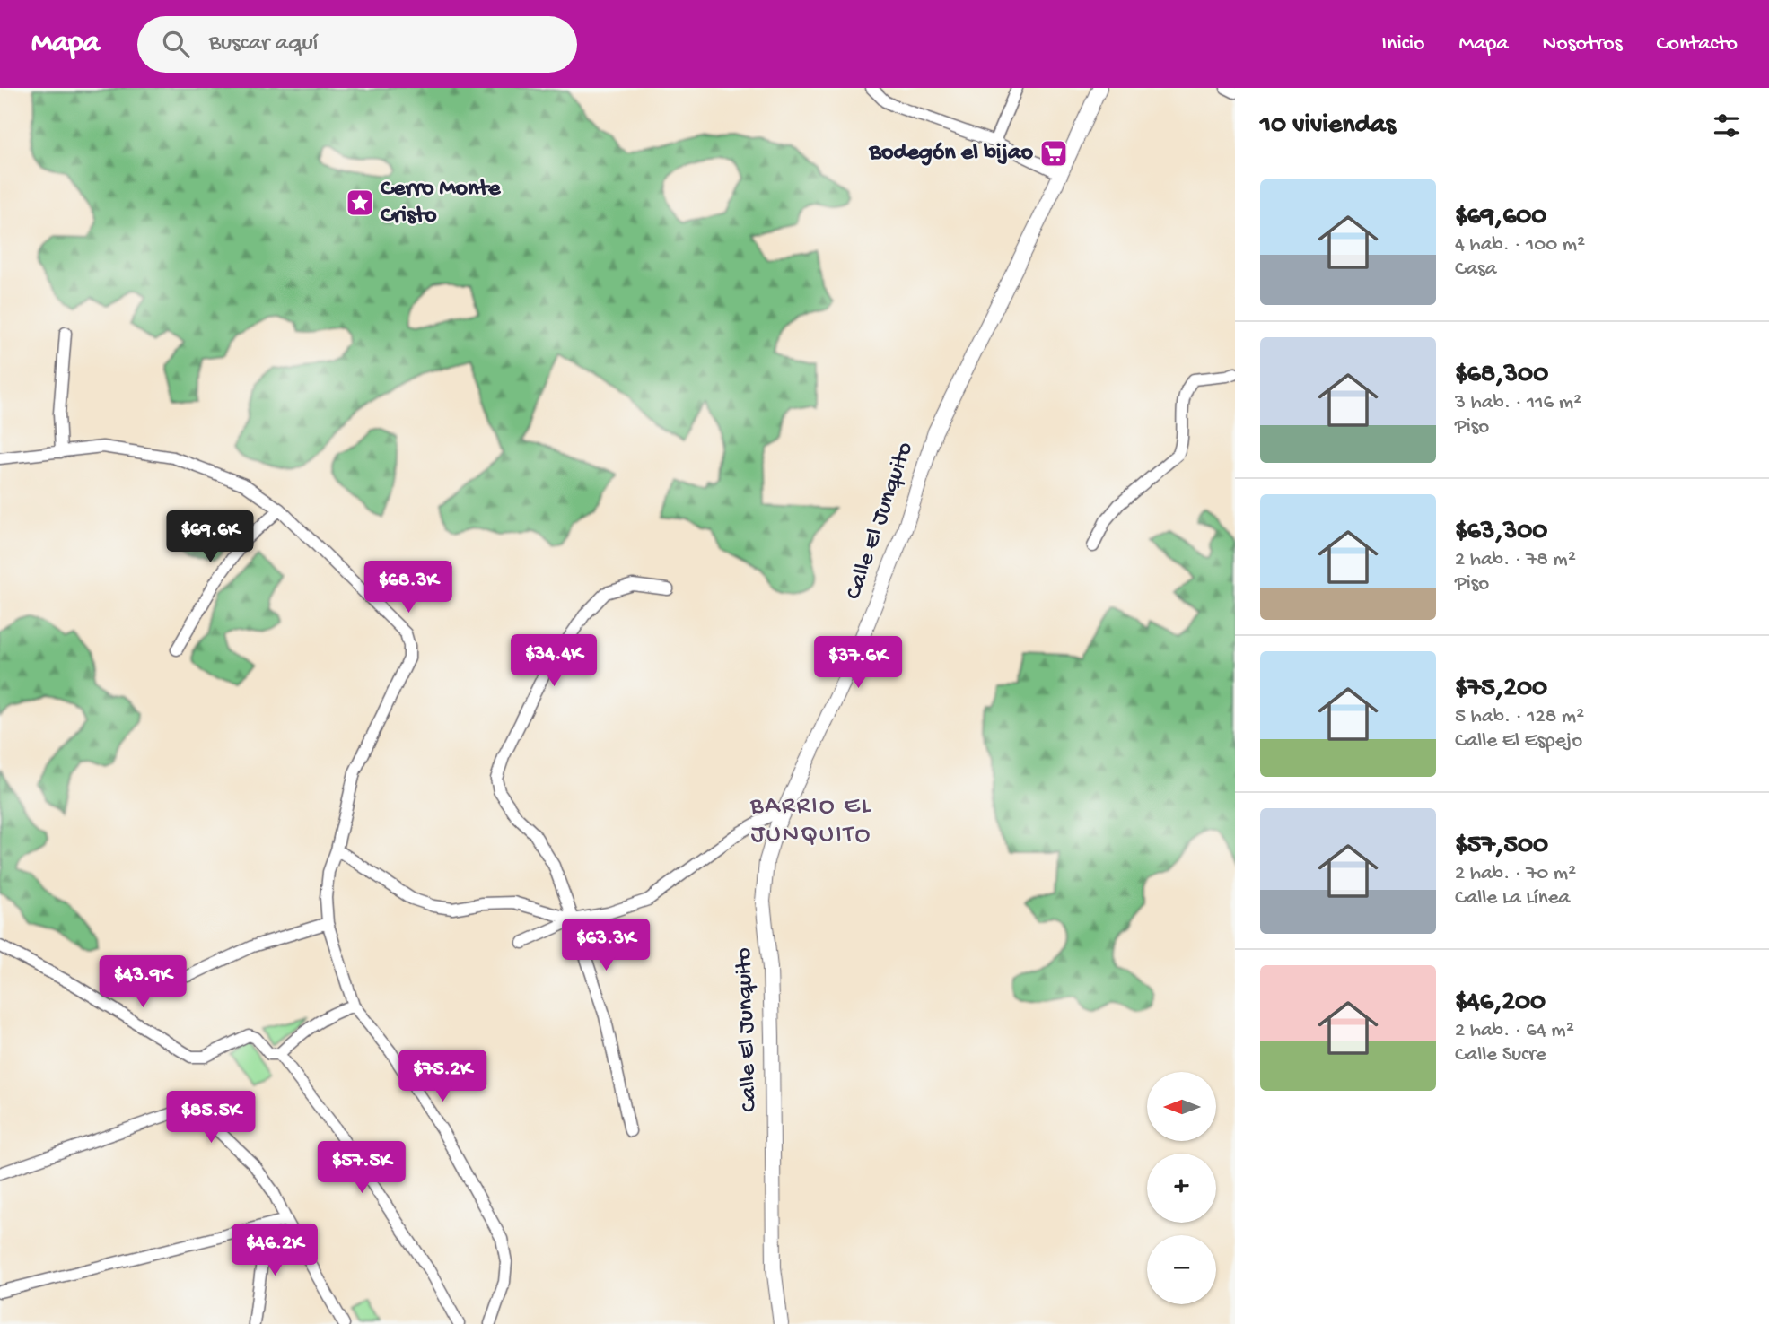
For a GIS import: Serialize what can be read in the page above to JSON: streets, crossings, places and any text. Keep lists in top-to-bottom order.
{
  "streets": {
    "street": ["Calle El Junquito"]
  },
  "districts": ["BARRIO EL JUNQUITO"],
  "places": {
    "supermarket": ["Bodegón el bijao"],
    "place": ["Cerro Monte Cristo"]
  },
  "north": "left",
  "page": {
    "header": "Mapa",
    "search": "Buscar aquí",
    "nav": [
      "Inicio",
      "Mapa",
      "Nosotros",
      "Contacto"
    ],
    "heading": "10 viviendas",
    "list": [
      {
        "name": "$69,600",
        "note": "4 hab. · 100 m² · Casa"
      },
      {
        "name": "$68,300",
        "note": "3 hab. · 116 m² · Piso"
      },
      {
        "name": "$63,300",
        "note": "2 hab. · 78 m² · Piso"
      },
      {
        "name": "$75,200",
        "note": "5 hab. · 128 m² · Calle El Espejo"
      },
      {
        "name": "$57,500",
        "note": "2 hab. · 70 m² · Calle La Línea"
      },
      {
        "name": "$46,200",
        "note": "2 hab. · 64 m² · Calle Sucre"
      }
    ],
    "price": [
      "$69.6K",
      "$68.3K",
      "$34.4K",
      "$37.6K",
      "$63.3K",
      "$43.9K",
      "$75.2K",
      "$85.5K",
      "$57.5K",
      "$46.2K"
    ],
    "map_buttons": ["+", "−"]
  }
}
